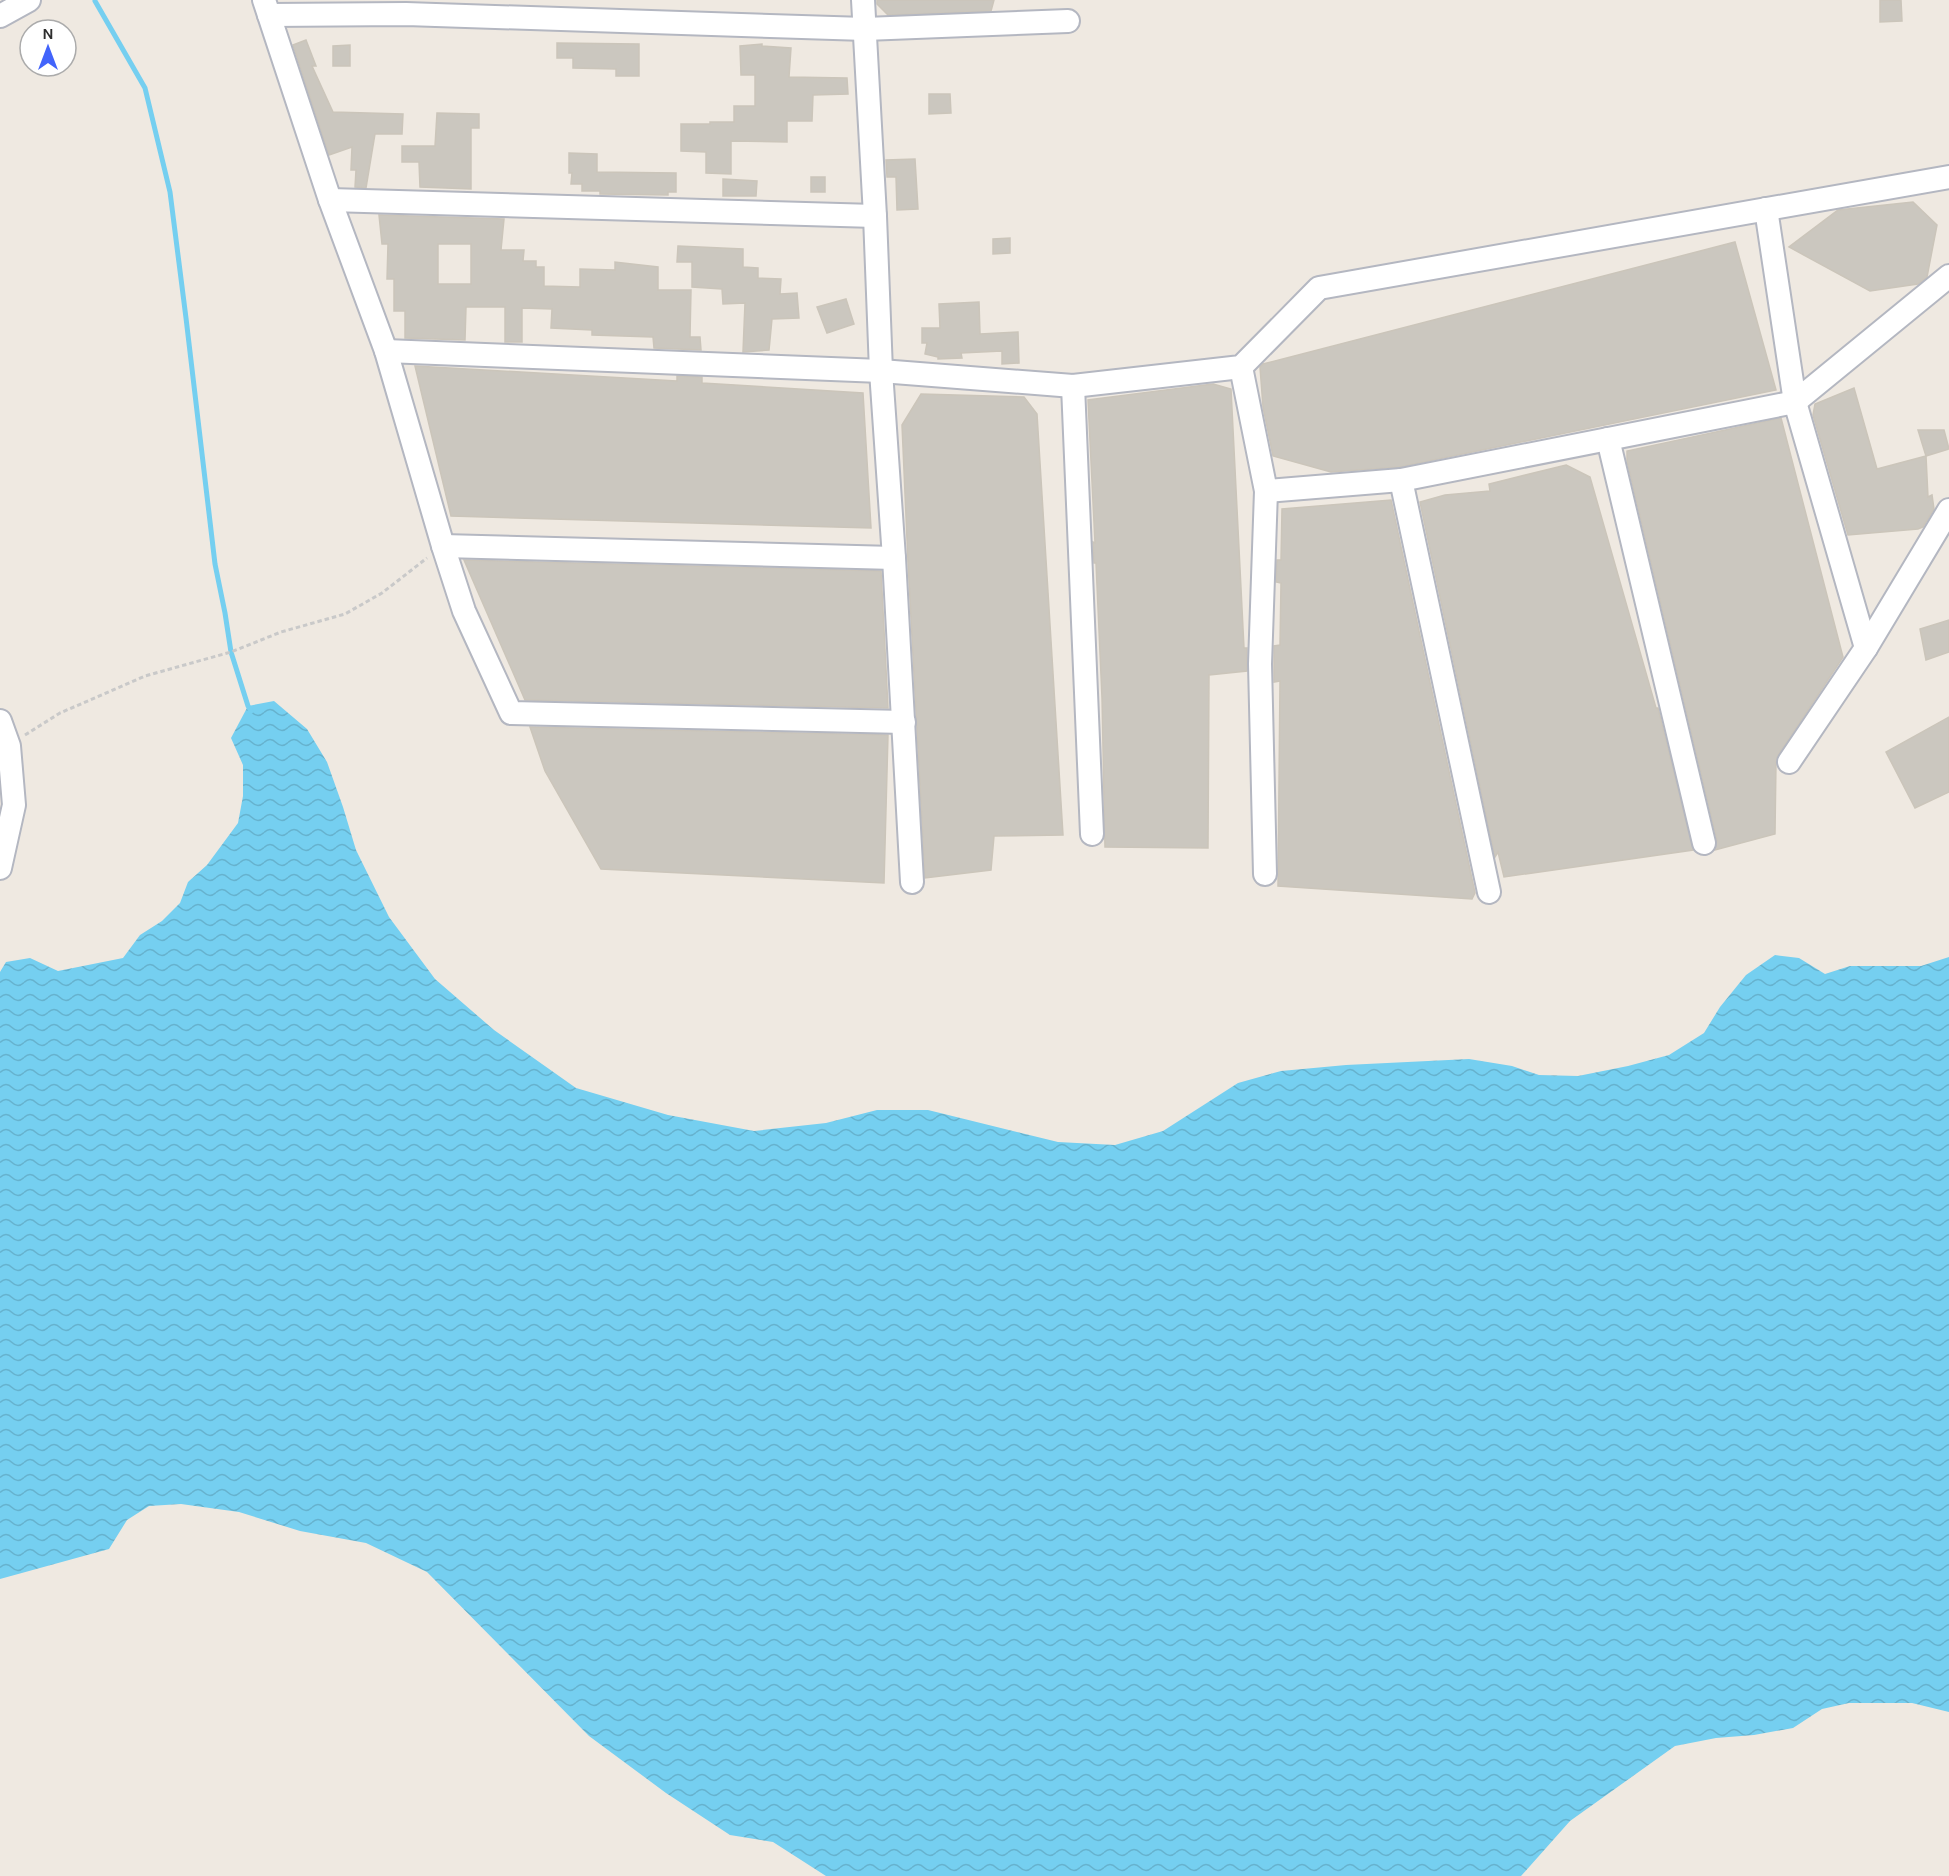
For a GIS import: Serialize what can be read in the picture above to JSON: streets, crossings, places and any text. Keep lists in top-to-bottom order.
{
  "north": "top"
}
